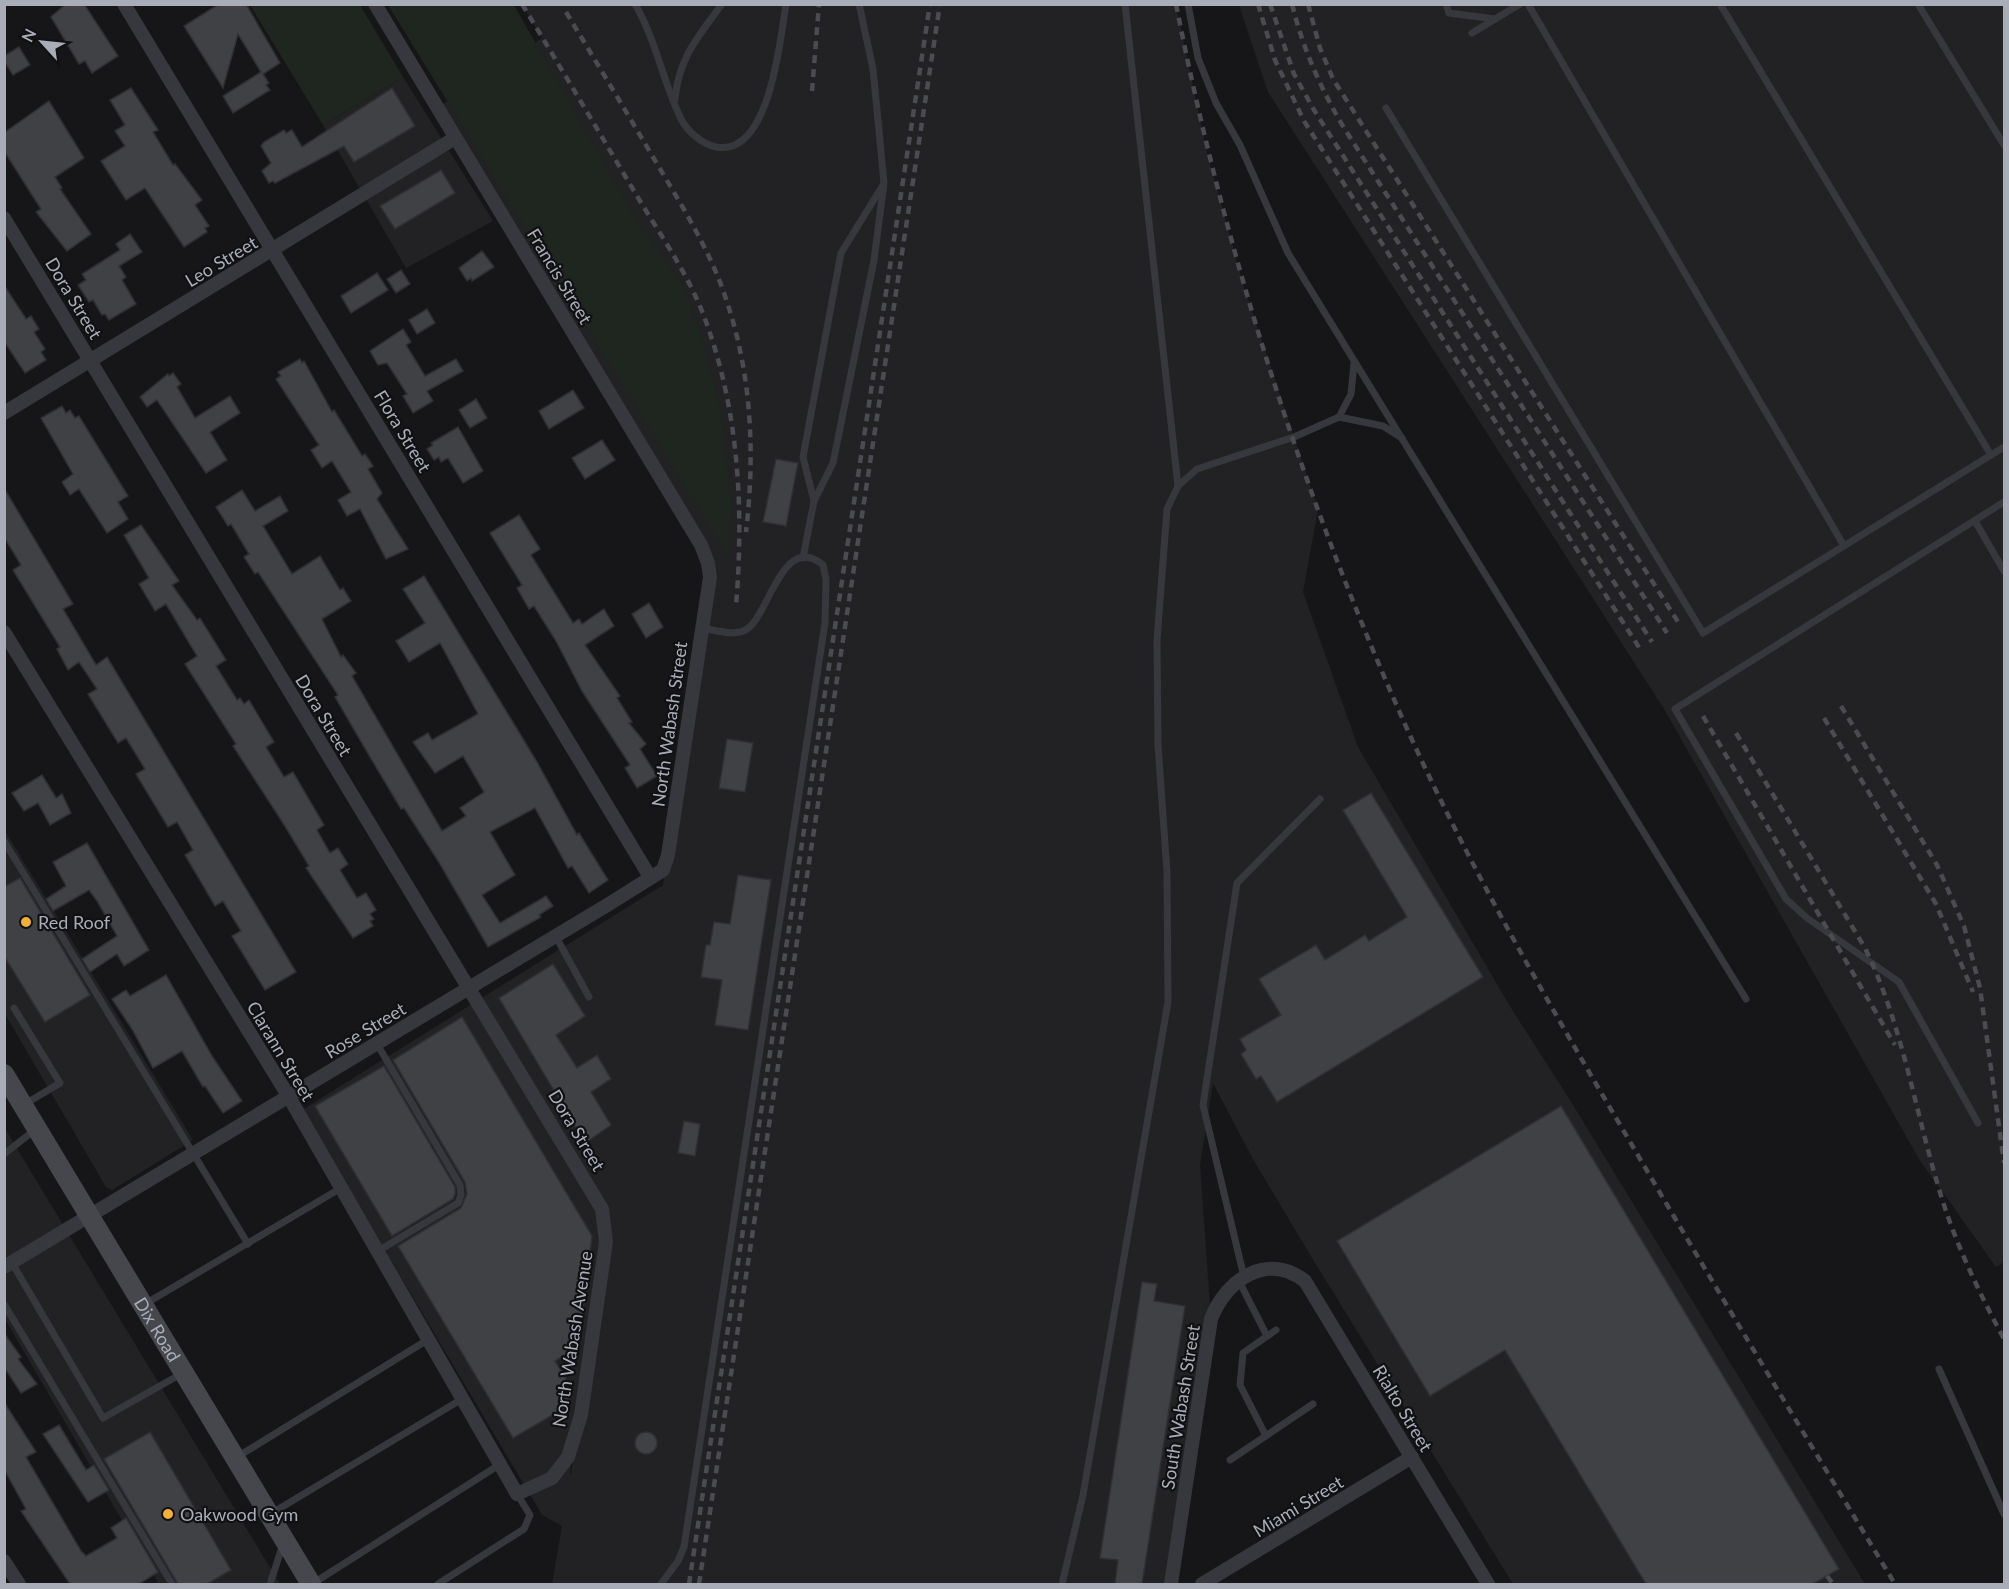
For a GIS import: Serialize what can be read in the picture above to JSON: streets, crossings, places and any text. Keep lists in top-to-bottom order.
{
  "streets": {
    "main road": ["Dix Road"],
    "street": [
      "Leo Street",
      "Francis Street",
      "Dora Street",
      "Flora Street",
      "North Wabash Street",
      "Rose Street",
      "Clarann Street",
      "North Wabash Avenue",
      "South Wabash Street",
      "Rialto Street",
      "Miami Street"
    ]
  },
  "crossings": [
    ["Leo Street", "Francis Street"],
    ["Leo Street", "Dora Street"],
    ["Leo Street", "Flora Street"],
    ["Francis Street", "North Wabash Street"],
    ["Dora Street", "Rose Street"],
    ["Dora Street", "North Wabash Avenue"],
    ["Flora Street", "North Wabash Street"],
    ["Flora Street", "Rose Street"],
    ["North Wabash Street", "Rose Street"],
    ["Rose Street", "Clarann Street"],
    ["Rose Street", "Dix Road"],
    ["Clarann Street", "North Wabash Avenue"],
    ["South Wabash Street", "Rialto Street"],
    ["Rialto Street", "Miami Street"]
  ],
  "places": ["Red Roof", "Oakwood Gym"],
  "north": "top left"
}
